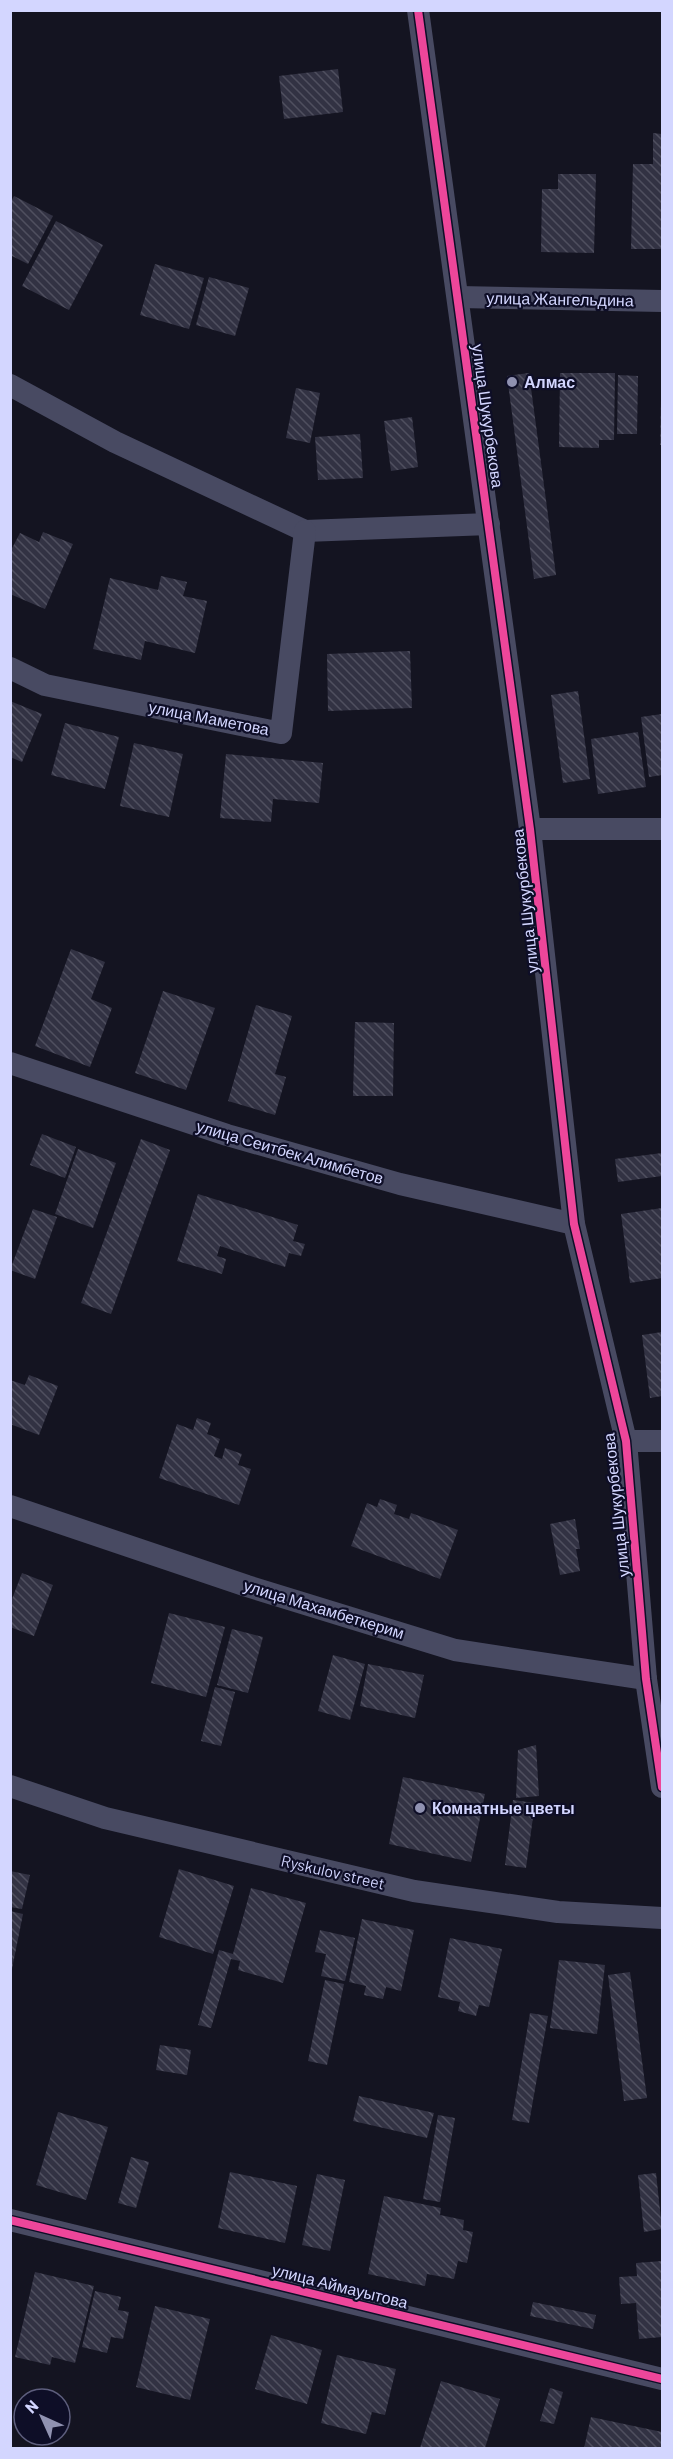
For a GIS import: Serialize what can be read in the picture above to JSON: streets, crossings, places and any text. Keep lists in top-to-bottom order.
{
  "streets": {
    "street": [
      "улица Жангельдина",
      "улица Шукурбекова",
      "улица Маметова",
      "улица Сеитбек Алимбетов",
      "улица Махамбеткерим",
      "Ryskulov street",
      "улица Аймауытова"
    ]
  },
  "crossings": [
    ["улица Жангельдина", "улица Шукурбекова"],
    ["улица Шукурбекова", "улица Сеитбек Алимбетов"],
    ["улица Шукурбекова", "улица Махамбеткерим"]
  ],
  "places": ["Алмас", "Комнатные цветы"],
  "north": "top left"
}
